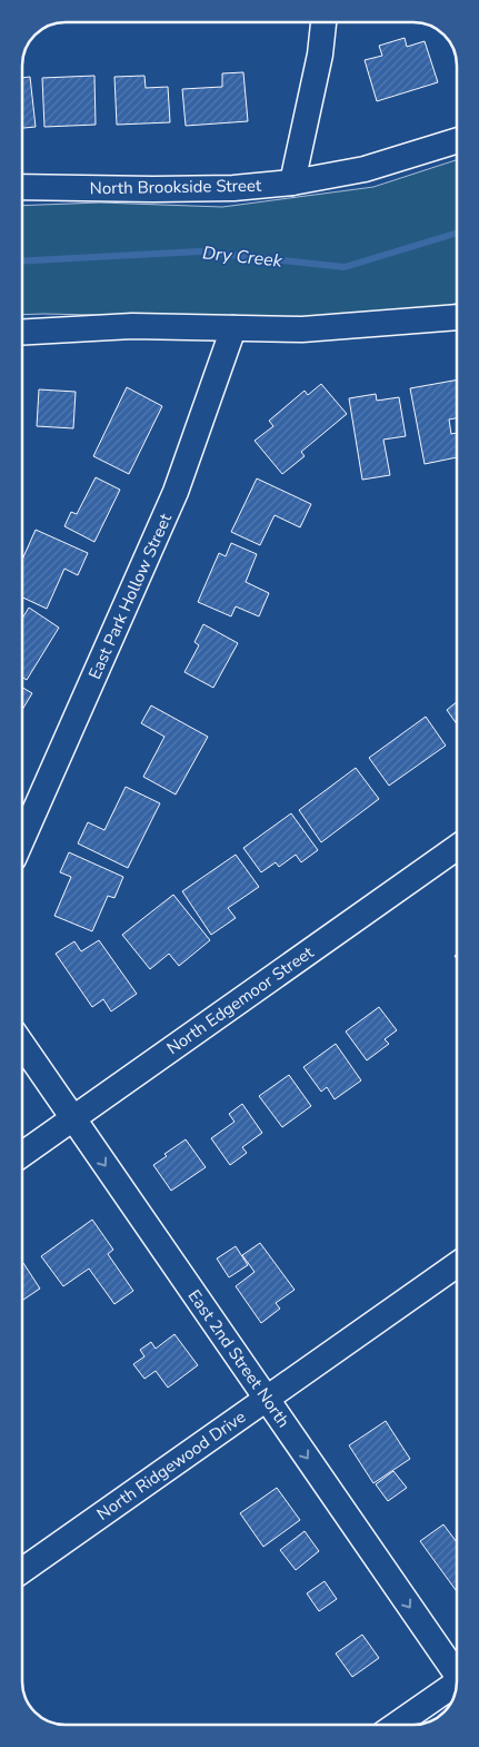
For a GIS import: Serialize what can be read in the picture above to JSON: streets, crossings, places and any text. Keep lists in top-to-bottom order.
{
  "streets": {
    "street": [
      "North Brookside Street",
      "East Park Hollow Street",
      "North Edgemoor Street",
      "East 2nd Street North",
      "North Ridgewood Drive"
    ]
  },
  "crossings": [
    ["North Edgemoor Street", "East 2nd Street North"],
    ["East 2nd Street North", "North Ridgewood Drive"]
  ],
  "one_way": ["East 2nd Street North"],
  "water": ["Dry Creek"]
}
